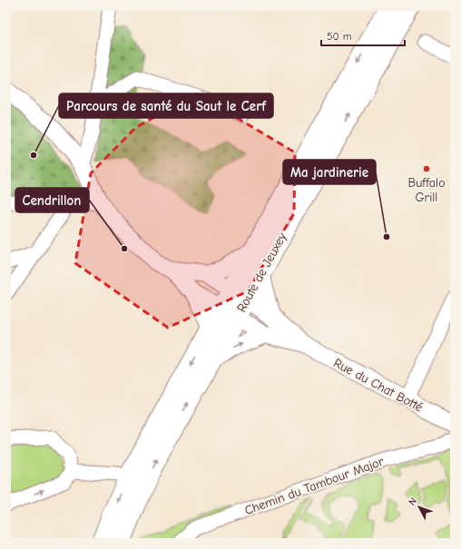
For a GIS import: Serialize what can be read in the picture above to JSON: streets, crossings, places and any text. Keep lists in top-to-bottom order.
{
  "streets": {
    "main road": ["Route de Jeuxey"],
    "street": ["Rue du Chat Botté", "Chemin du Tambour Major"]
  },
  "crossings": [
    ["Route de Jeuxey", "Rue du Chat Botté"]
  ],
  "places": [
    "Parcours de santé du Saut le Cerf",
    "Buffalo Grill",
    "Ma jardinerie",
    "Cendrillon"
  ],
  "scale_bar": "50 m",
  "north": "top left"
}
